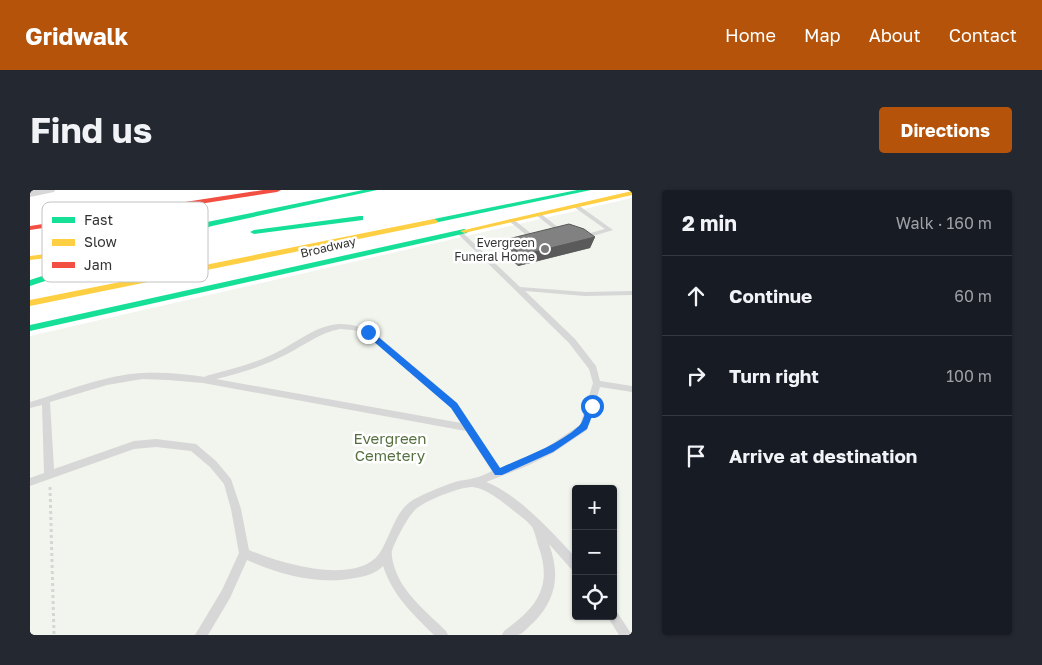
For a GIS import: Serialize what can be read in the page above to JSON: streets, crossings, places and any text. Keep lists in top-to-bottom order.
{
  "streets": {
    "main road": ["Broadway"]
  },
  "parks": ["Evergreen Cemetery"],
  "places": ["Evergreen Funeral Home"],
  "legend": ["Fast", "Slow", "Jam"],
  "page": {
    "header": "Gridwalk",
    "nav": [
      "Home",
      "Map",
      "About",
      "Contact"
    ],
    "buttons": "Directions",
    "title": "Find us",
    "heading": ["2 min", "Walk · 160 m"],
    "list": [
      ["Continue", "60 m"],
      ["Turn right", "100 m"],
      "Arrive at destination"
    ],
    "map_buttons": ["+", "−"]
  }
}
